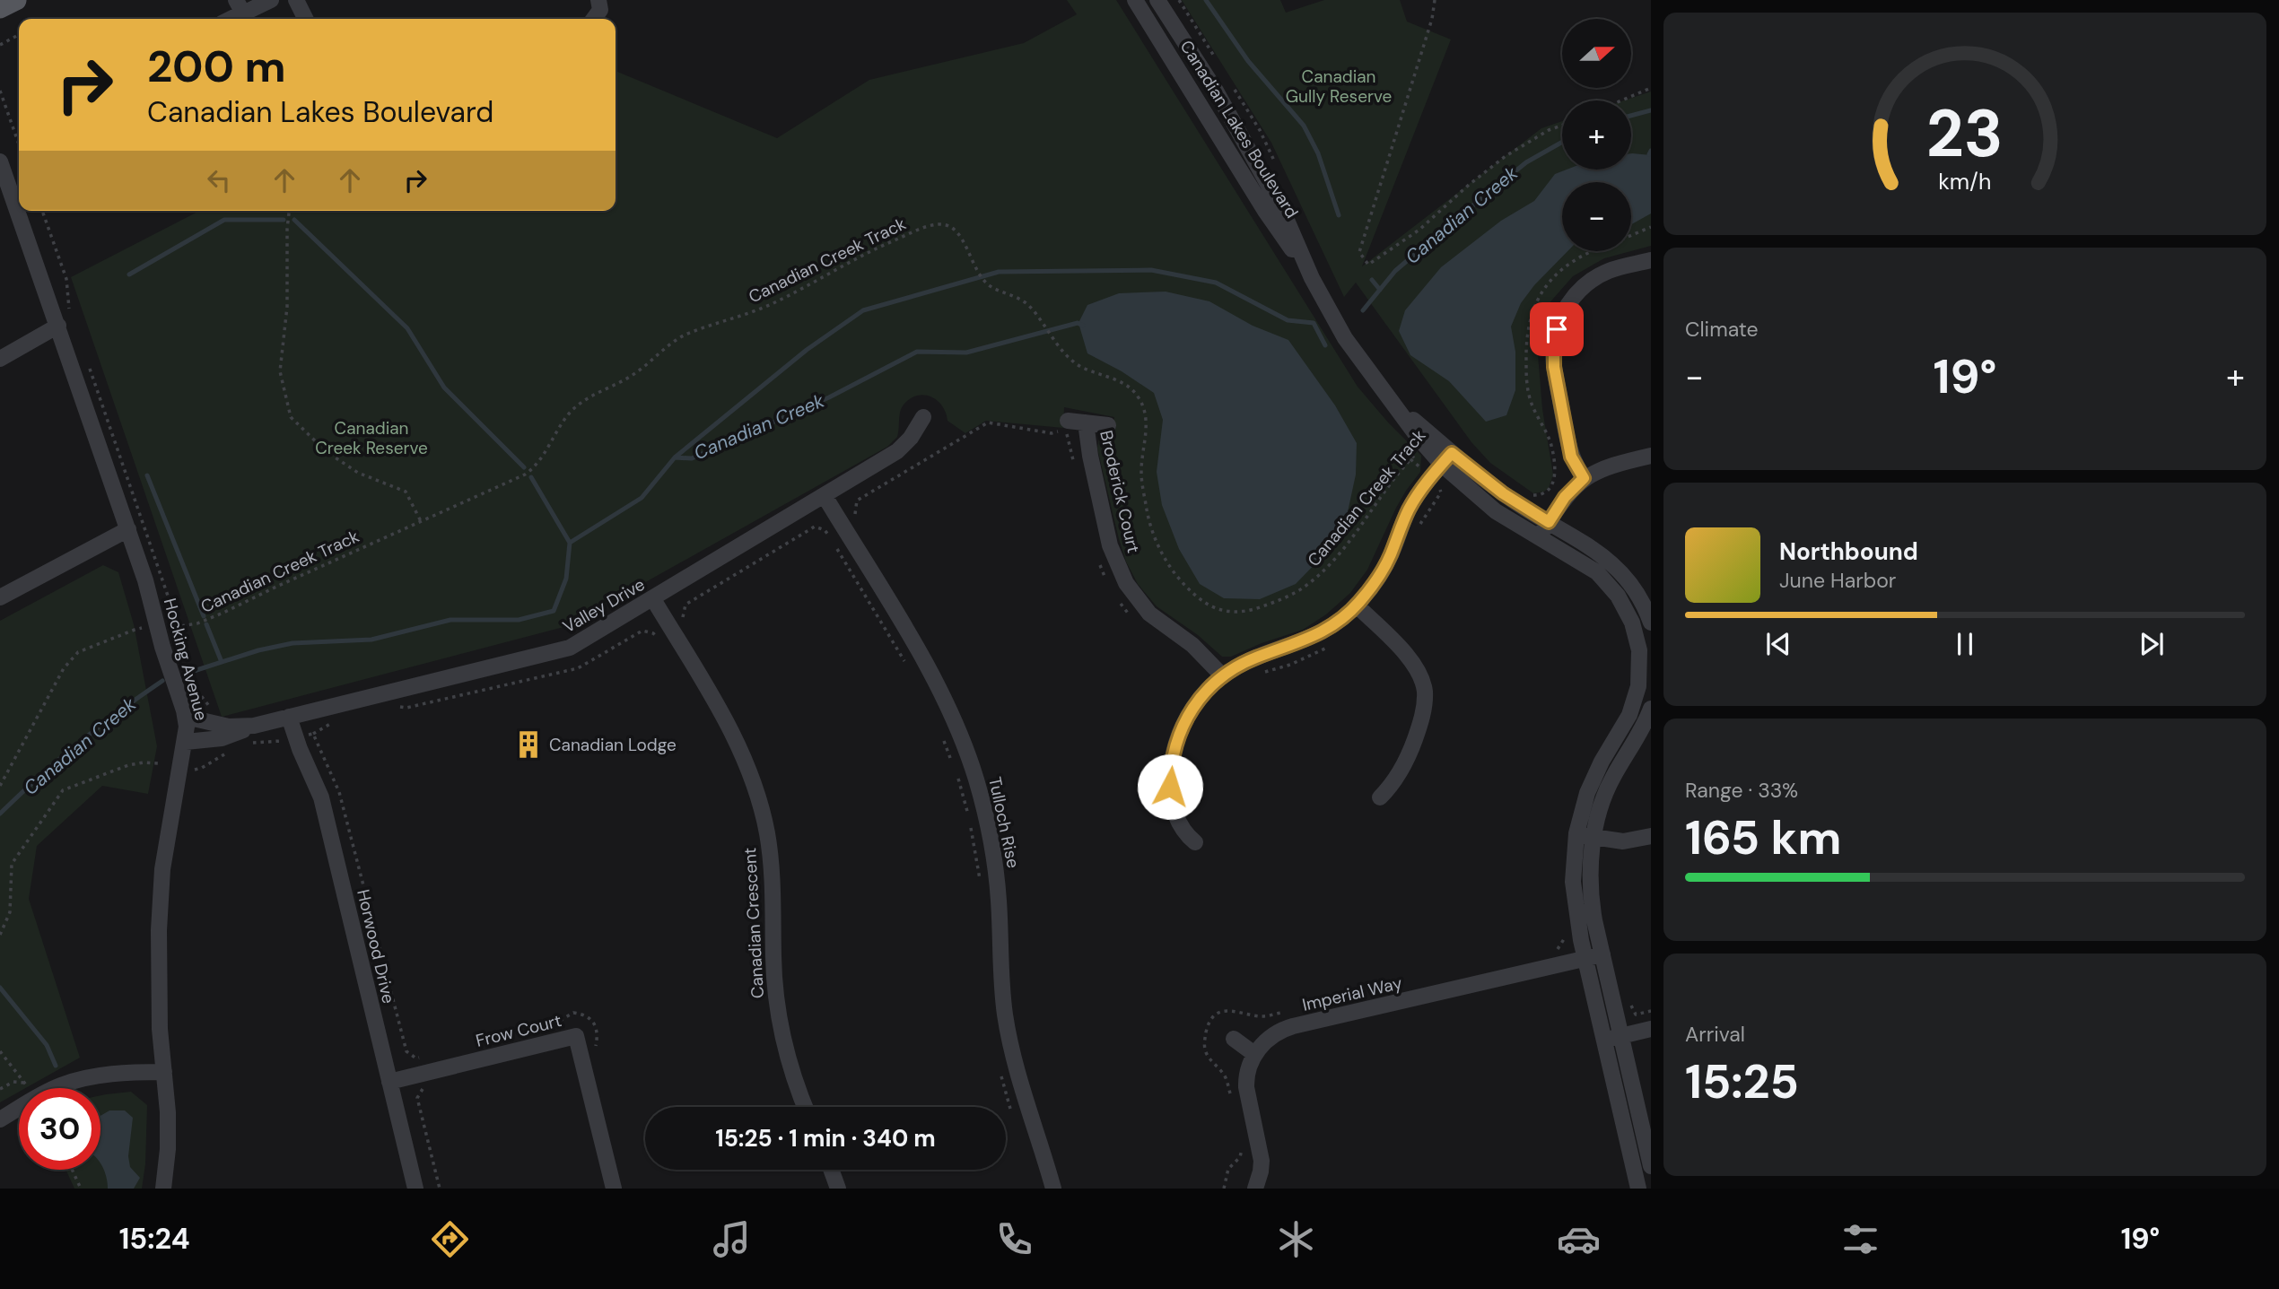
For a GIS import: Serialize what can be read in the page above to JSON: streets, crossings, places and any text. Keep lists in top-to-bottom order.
{
  "streets": {
    "street": [
      "Canadian Lakes Boulevard",
      "Broderick Court",
      "Valley Drive",
      "Hocking Avenue",
      "Tulloch Rise",
      "Canadian Crescent",
      "Horwood Drive",
      "Imperial Way",
      "Frow Court"
    ],
    "path": ["Canadian Creek Track"]
  },
  "crossings": [
    ["Canadian Lakes Boulevard", "Canadian Creek Track"],
    ["Canadian Lakes Boulevard", "Imperial Way"],
    ["Canadian Creek Track", "Hocking Avenue"],
    ["Valley Drive", "Hocking Avenue"],
    ["Valley Drive", "Tulloch Rise"],
    ["Valley Drive", "Canadian Crescent"],
    ["Valley Drive", "Horwood Drive"],
    ["Horwood Drive", "Frow Court"]
  ],
  "water": ["Canadian Creek"],
  "parks": ["Canadian Gully Reserve", "Canadian Creek Reserve"],
  "places": {
    "building": ["Canadian Lodge"]
  },
  "north": "right",
  "page": {
    "map_buttons": ["+", "−"],
    "turn": ["200 m", "Canadian Lakes Boulevard"],
    "tile": [
      "Climate",
      ["Range · 33%", "165 km"],
      ["Arrival", "15:25"]
    ],
    "heat": ["−", "19°", "+"],
    "song": ["Northbound", "June Harbor"],
    "limit": "30",
    "trip": "15:25 · 1 min · 340 m",
    "tabs": ["15:24", "19°"],
    "gauge": ["23", "km/h"]
  }
}
